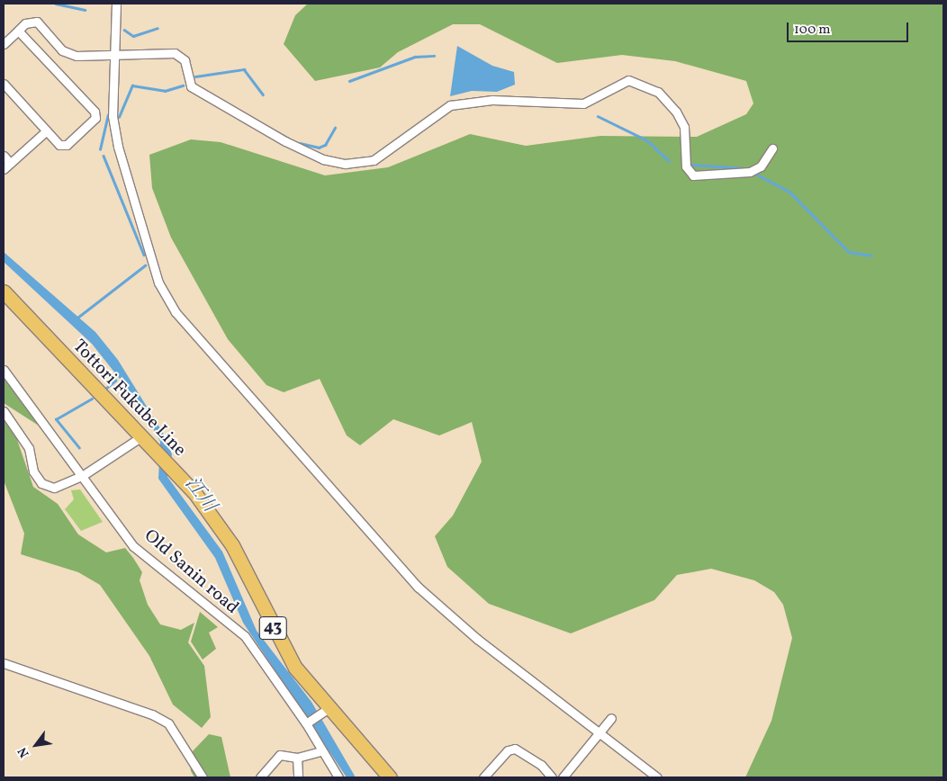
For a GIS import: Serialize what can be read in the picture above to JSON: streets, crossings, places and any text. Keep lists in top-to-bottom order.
{
  "streets": {
    "main road": ["Tottori Fukube Line", "43"],
    "street": ["Old Sanin road"]
  },
  "water": ["江川"],
  "scale_bar": "100 m",
  "north": "bottom left"
}
